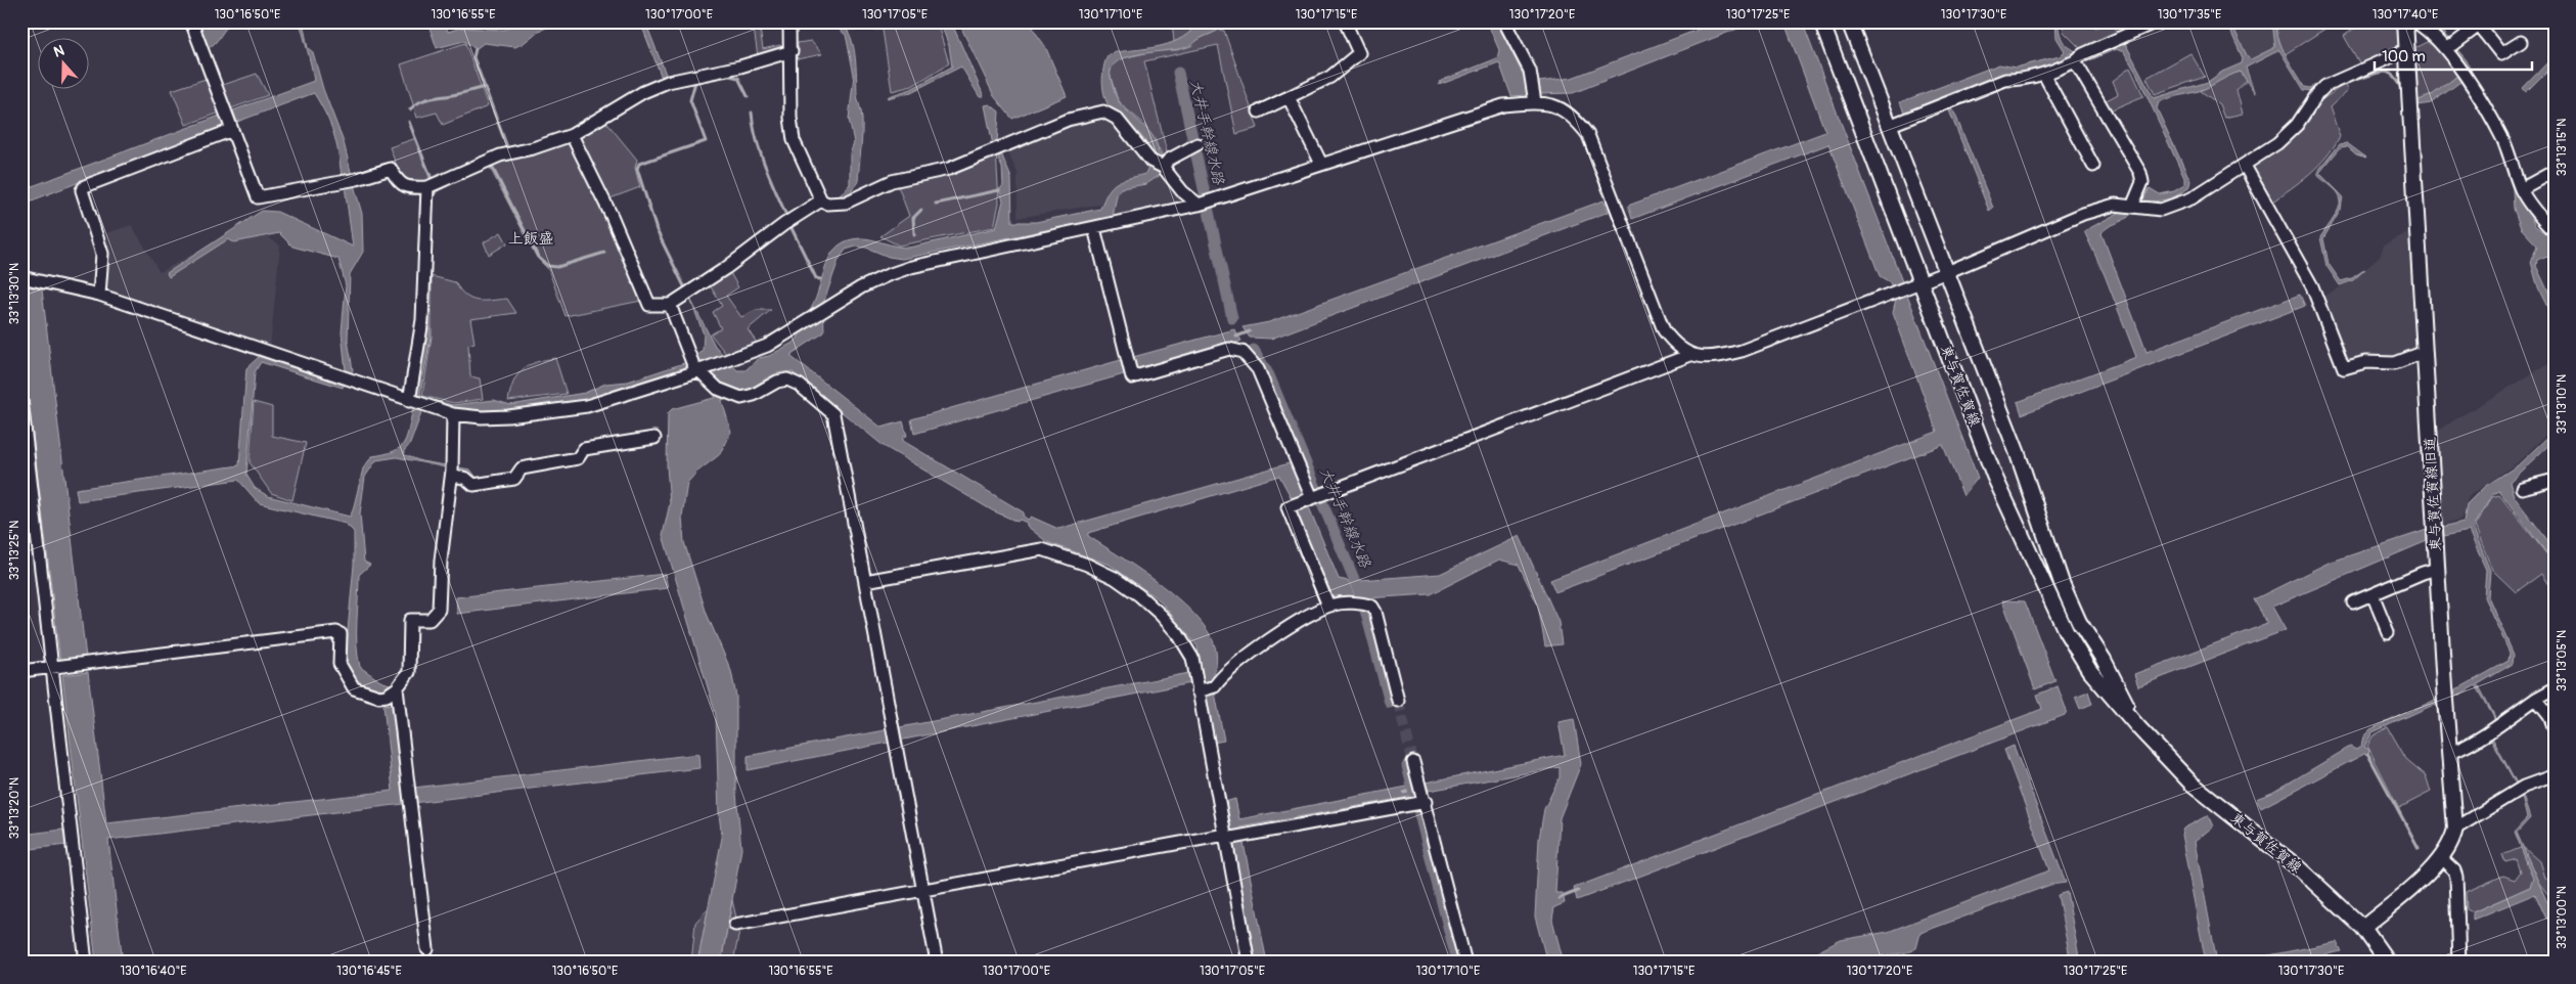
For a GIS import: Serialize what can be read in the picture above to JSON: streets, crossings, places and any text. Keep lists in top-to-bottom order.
{
  "streets": {
    "main road": ["東与賀佐賀線", "東与賀佐賀線旧道"]
  },
  "crossings": [
    ["東与賀佐賀線", "東与賀佐賀線旧道"]
  ],
  "districts": ["上飯盛"],
  "water": ["大井手幹線水路"],
  "scale_bar": "100 m",
  "north": "top",
  "coordinates": [
    "130°16'50\"E",
    "130°16'55\"E",
    "130°17'00\"E",
    "130°17'05\"E",
    "130°17'10\"E",
    "130°17'15\"E",
    "130°17'20\"E",
    "130°17'25\"E",
    "130°17'30\"E",
    "130°17'35\"E",
    "130°17'40\"E",
    "33°13'15\"N",
    "33°13'30\"N",
    "33°13'10\"N",
    "33°13'25\"N",
    "33°13'05\"N",
    "33°13'20\"N",
    "33°13'00\"N",
    "130°16'40\"E",
    "130°16'45\"E"
  ]
}
